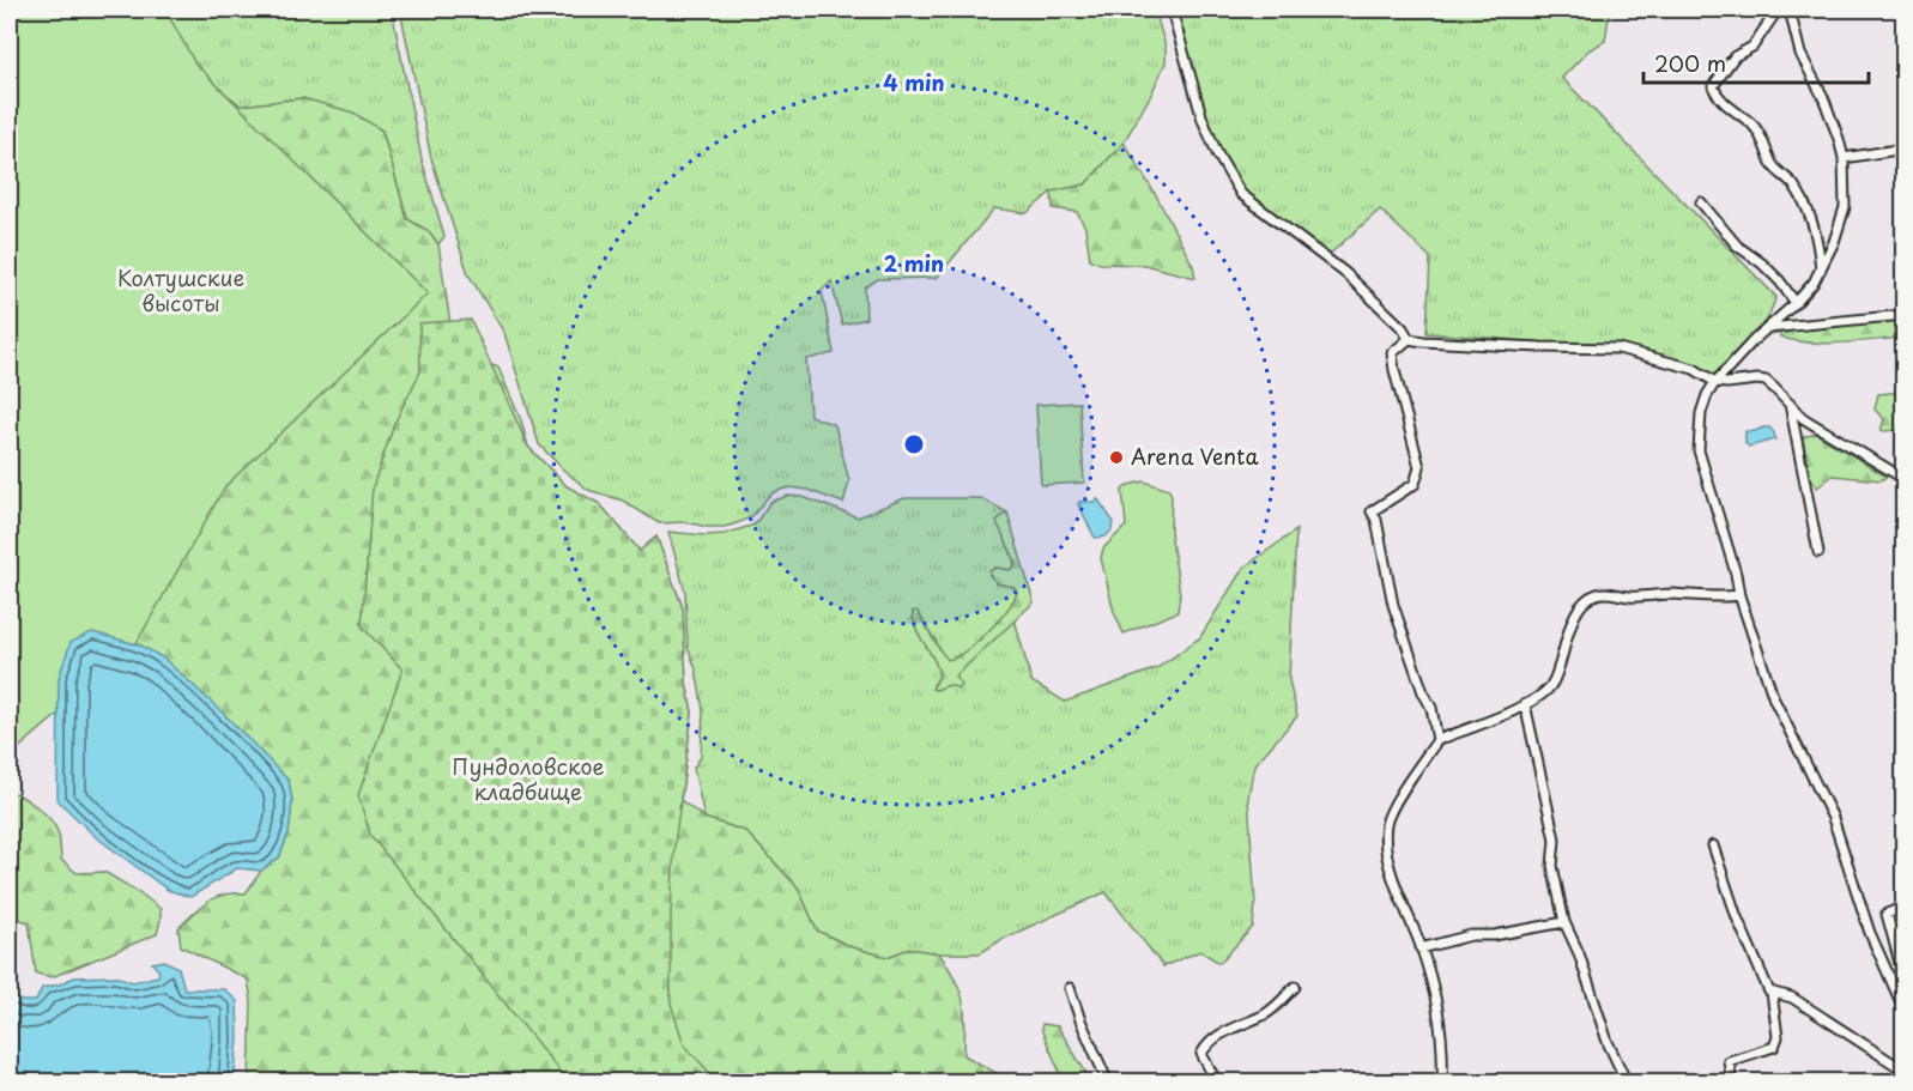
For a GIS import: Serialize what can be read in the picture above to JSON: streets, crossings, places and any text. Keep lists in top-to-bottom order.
{
  "parks": ["Колтушские высоты", "Пундоловское кладбище"],
  "places": ["Arena Venta"],
  "scale_bar": "200 m",
  "rings": ["4 min", "2 min"]
}
